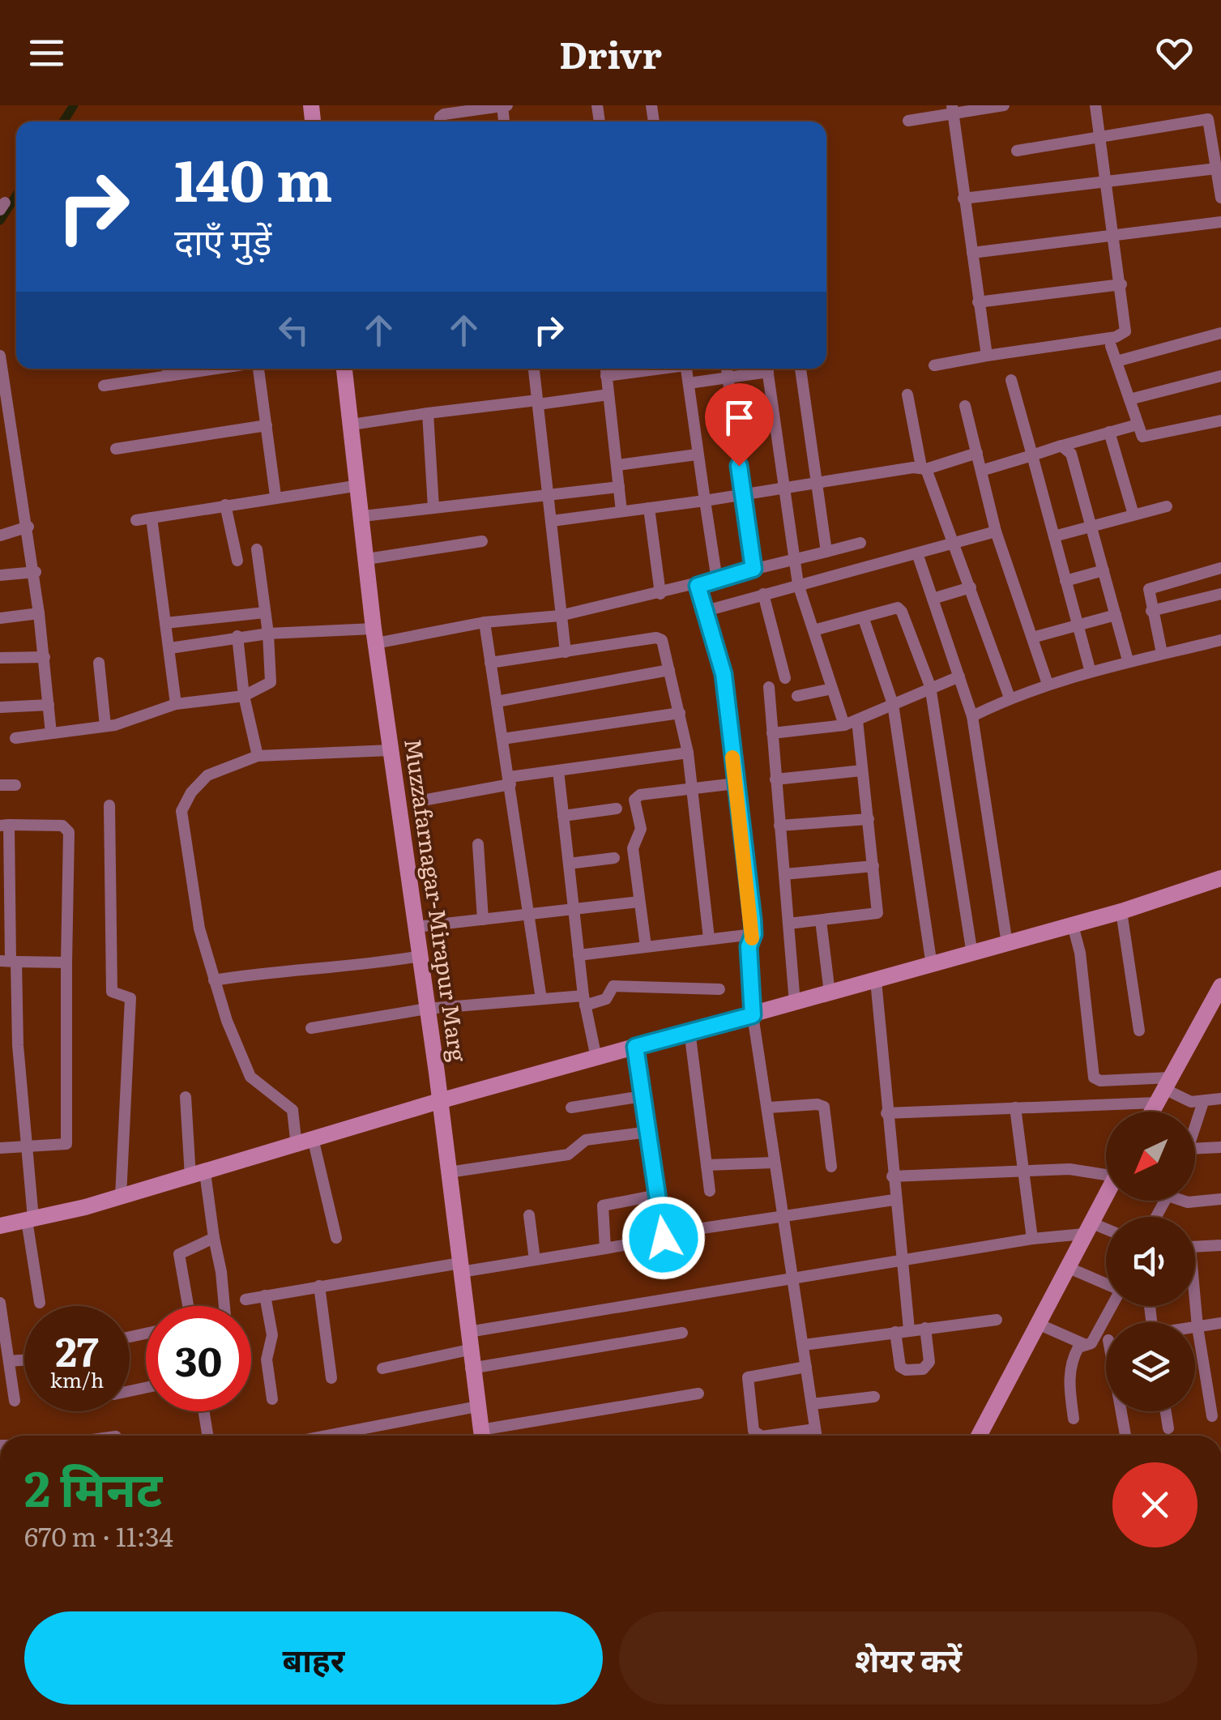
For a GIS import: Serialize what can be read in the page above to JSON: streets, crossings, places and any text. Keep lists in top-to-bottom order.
{
  "streets": {
    "main road": ["Muzzafarnagar-Mirapur Marg"]
  },
  "north": "bottom left",
  "page": {
    "header": "Drivr",
    "turn": ["140 m", "दाएँ मुड़ें"],
    "speed": "27 km/h",
    "limit": "30",
    "heading": ["2 मिनट", "670 m · 11:34"],
    "buttons": ["बाहर", "शेयर करें"]
  }
}
